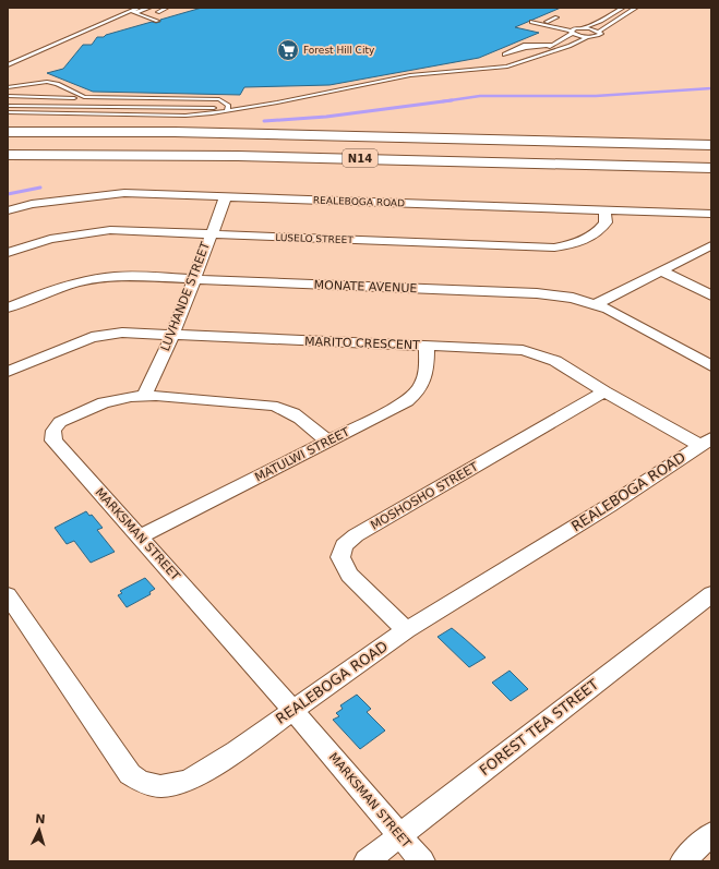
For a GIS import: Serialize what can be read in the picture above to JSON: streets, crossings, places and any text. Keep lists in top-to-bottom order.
{
  "streets": {
    "highway": ["N14"],
    "street": [
      "REALEBOGA ROAD",
      "LUSELO STREET",
      "MONATE AVENUE",
      "LUVHANDE STREET",
      "MARITO CRESCENT",
      "MATULWI STREET",
      "MOSHOSHO STREET",
      "MARKSMAN STREET",
      "FOREST TEA STREET"
    ]
  },
  "crossings": [
    ["REALEBOGA ROAD", "LUSELO STREET"],
    ["REALEBOGA ROAD", "LUVHANDE STREET"],
    ["REALEBOGA ROAD", "MARITO CRESCENT"],
    ["REALEBOGA ROAD", "MOSHOSHO STREET"],
    ["REALEBOGA ROAD", "MARKSMAN STREET"],
    ["LUSELO STREET", "LUVHANDE STREET"],
    ["MONATE AVENUE", "LUVHANDE STREET"],
    ["LUVHANDE STREET", "MARITO CRESCENT"],
    ["LUVHANDE STREET", "MARKSMAN STREET"],
    ["MARITO CRESCENT", "MATULWI STREET"],
    ["MARITO CRESCENT", "MOSHOSHO STREET"],
    ["MATULWI STREET", "MARKSMAN STREET"],
    ["MARKSMAN STREET", "FOREST TEA STREET"]
  ],
  "places": {
    "supermarket": ["Forest Hill City"]
  },
  "north": "top"
}
